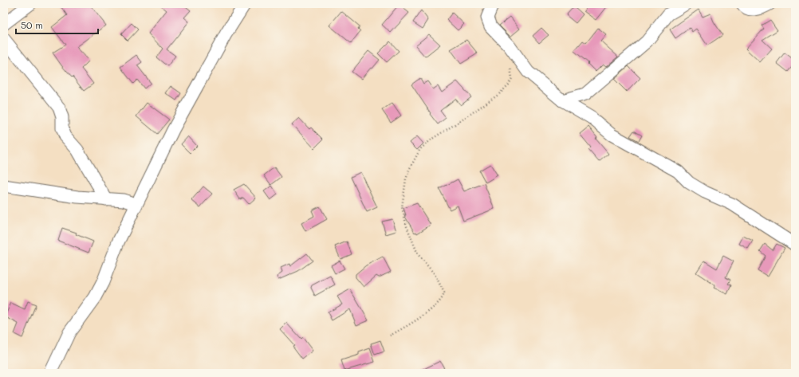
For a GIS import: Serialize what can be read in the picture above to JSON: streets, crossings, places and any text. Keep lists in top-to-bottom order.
{
  "scale_bar": "50 m"
}
